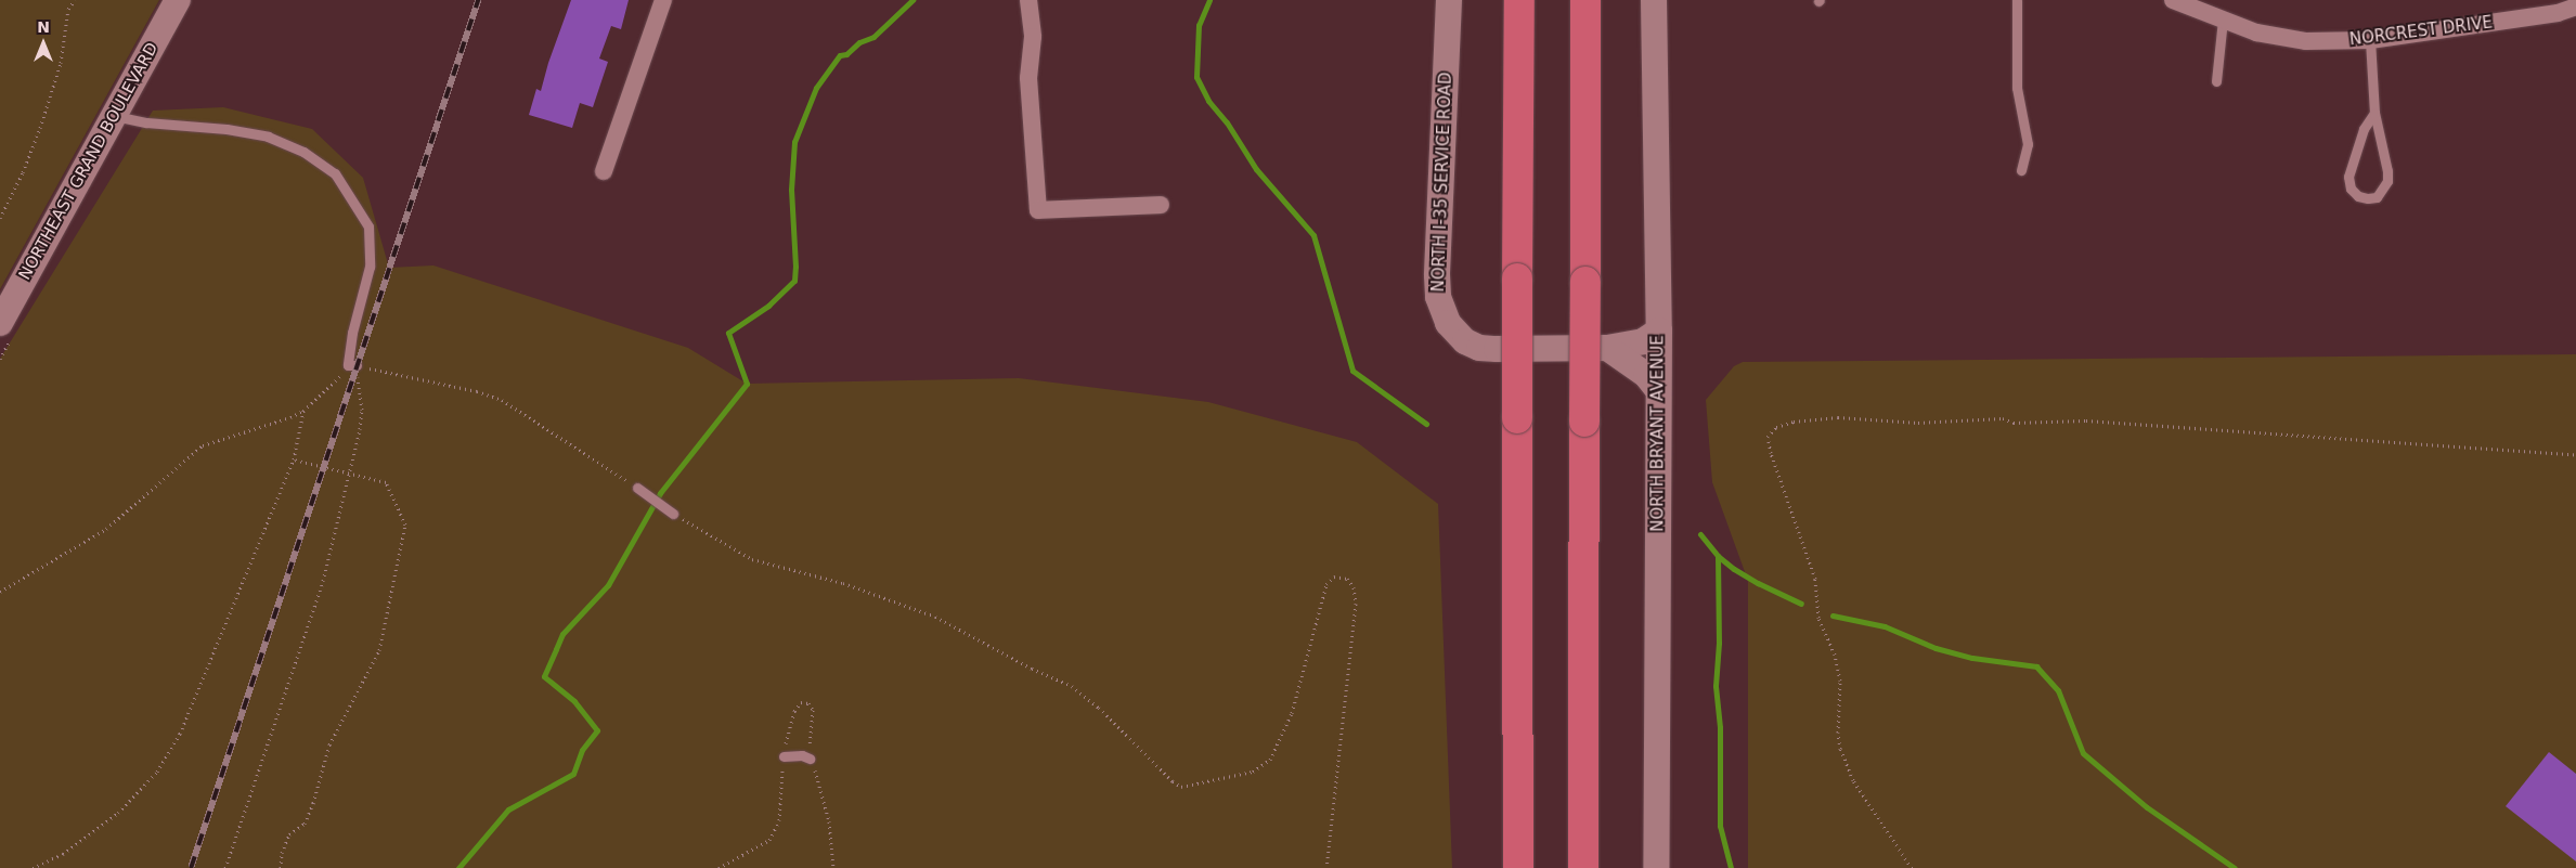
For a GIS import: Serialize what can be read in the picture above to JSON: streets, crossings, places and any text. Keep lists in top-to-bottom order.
{
  "streets": {
    "main road": ["NORTHEAST GRAND BOULEVARD", "NORTH I-35 SERVICE ROAD", "NORTH BRYANT AVENUE"],
    "street": ["NORCREST DRIVE"]
  },
  "crossings": [
    ["NORTH I-35 SERVICE ROAD", "NORTH BRYANT AVENUE"]
  ],
  "north": "top"
}
